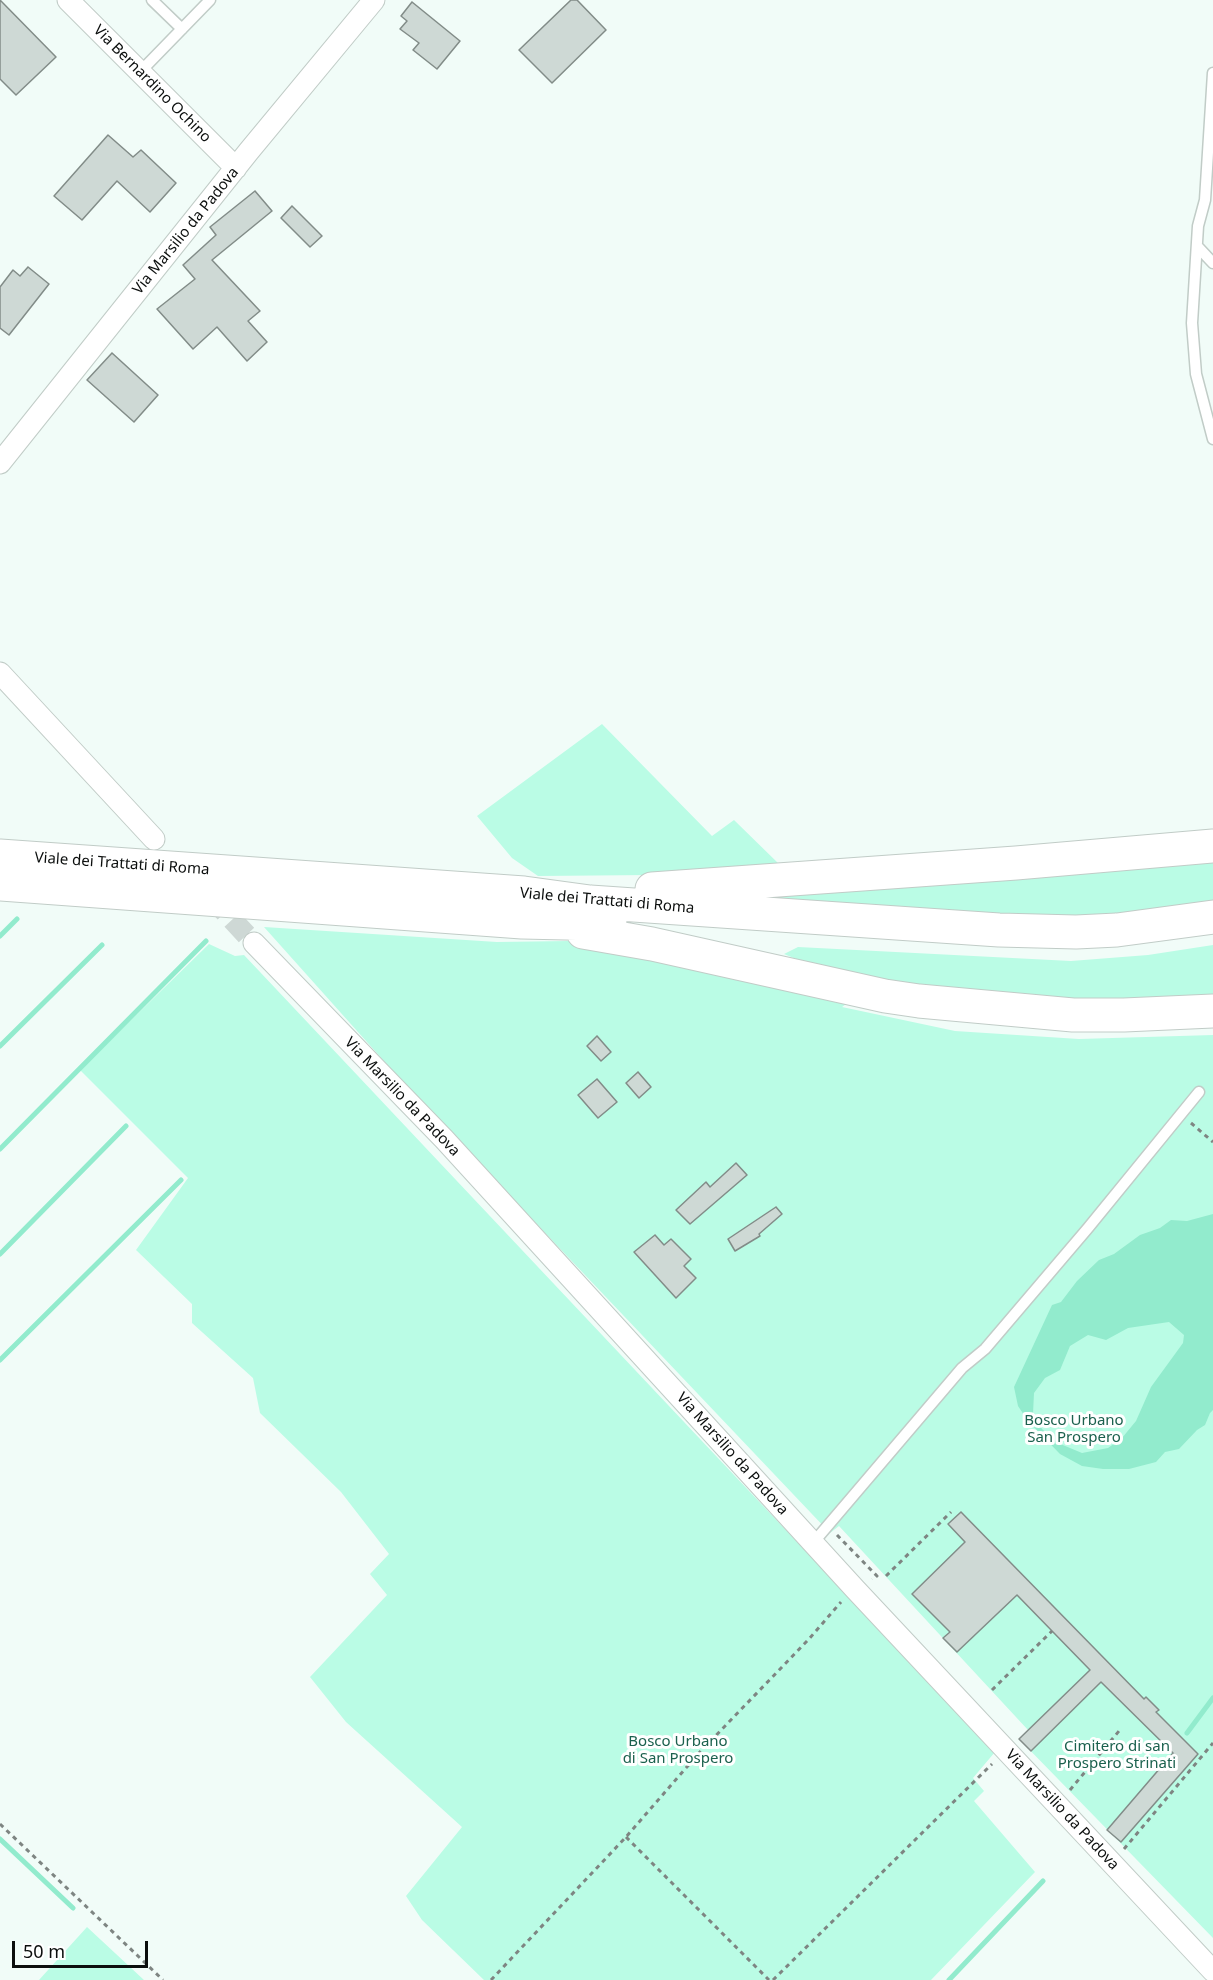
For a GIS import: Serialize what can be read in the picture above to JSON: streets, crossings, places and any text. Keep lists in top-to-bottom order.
{
  "streets": {
    "highway": ["Viale dei Trattati di Roma"],
    "street": ["Via Bernardino Ochino", "Via Marsilio da Padova"]
  },
  "crossings": [
    ["Via Bernardino Ochino", "Via Marsilio da Padova"]
  ],
  "parks": ["Bosco Urbano San Prospero", "Bosco Urbano di San Prospero", "Cimitero di san Prospero Strinati"],
  "scale_bar": "50 m"
}
